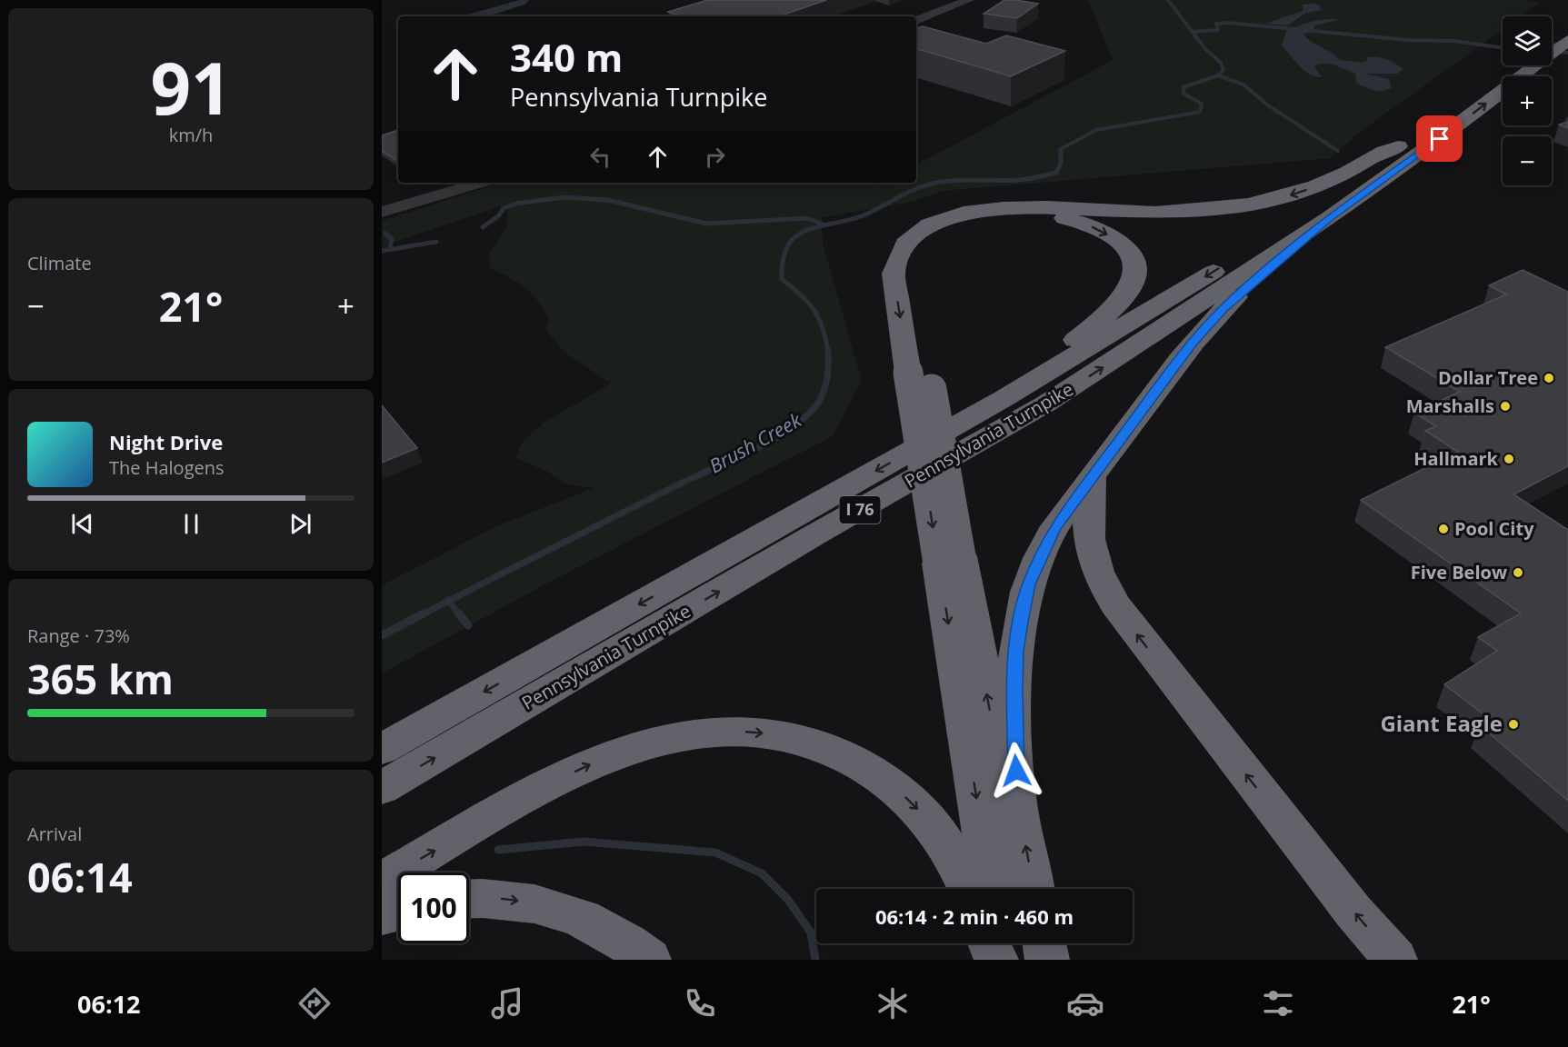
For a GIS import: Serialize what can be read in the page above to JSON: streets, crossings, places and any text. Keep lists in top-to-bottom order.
{
  "streets": {
    "highway": ["Pennsylvania Turnpike", "I 76"]
  },
  "water": ["Brush Creek"],
  "places": [
    "Dollar Tree",
    "Marshalls",
    "Hallmark",
    "Pool City",
    "Five Below",
    "Giant Eagle"
  ],
  "page": {
    "tile": [
      ["91", "km/h"],
      "Climate",
      ["Range · 73%", "365 km"],
      ["Arrival", "06:14"]
    ],
    "map_buttons": ["+", "−"],
    "turn": ["340 m", "Pennsylvania Turnpike"],
    "heat": ["−", "21°", "+"],
    "song": ["Night Drive", "The Halogens"],
    "limit": "100",
    "trip": "06:14 · 2 min · 460 m",
    "tabs": ["06:12", "21°"]
  }
}
